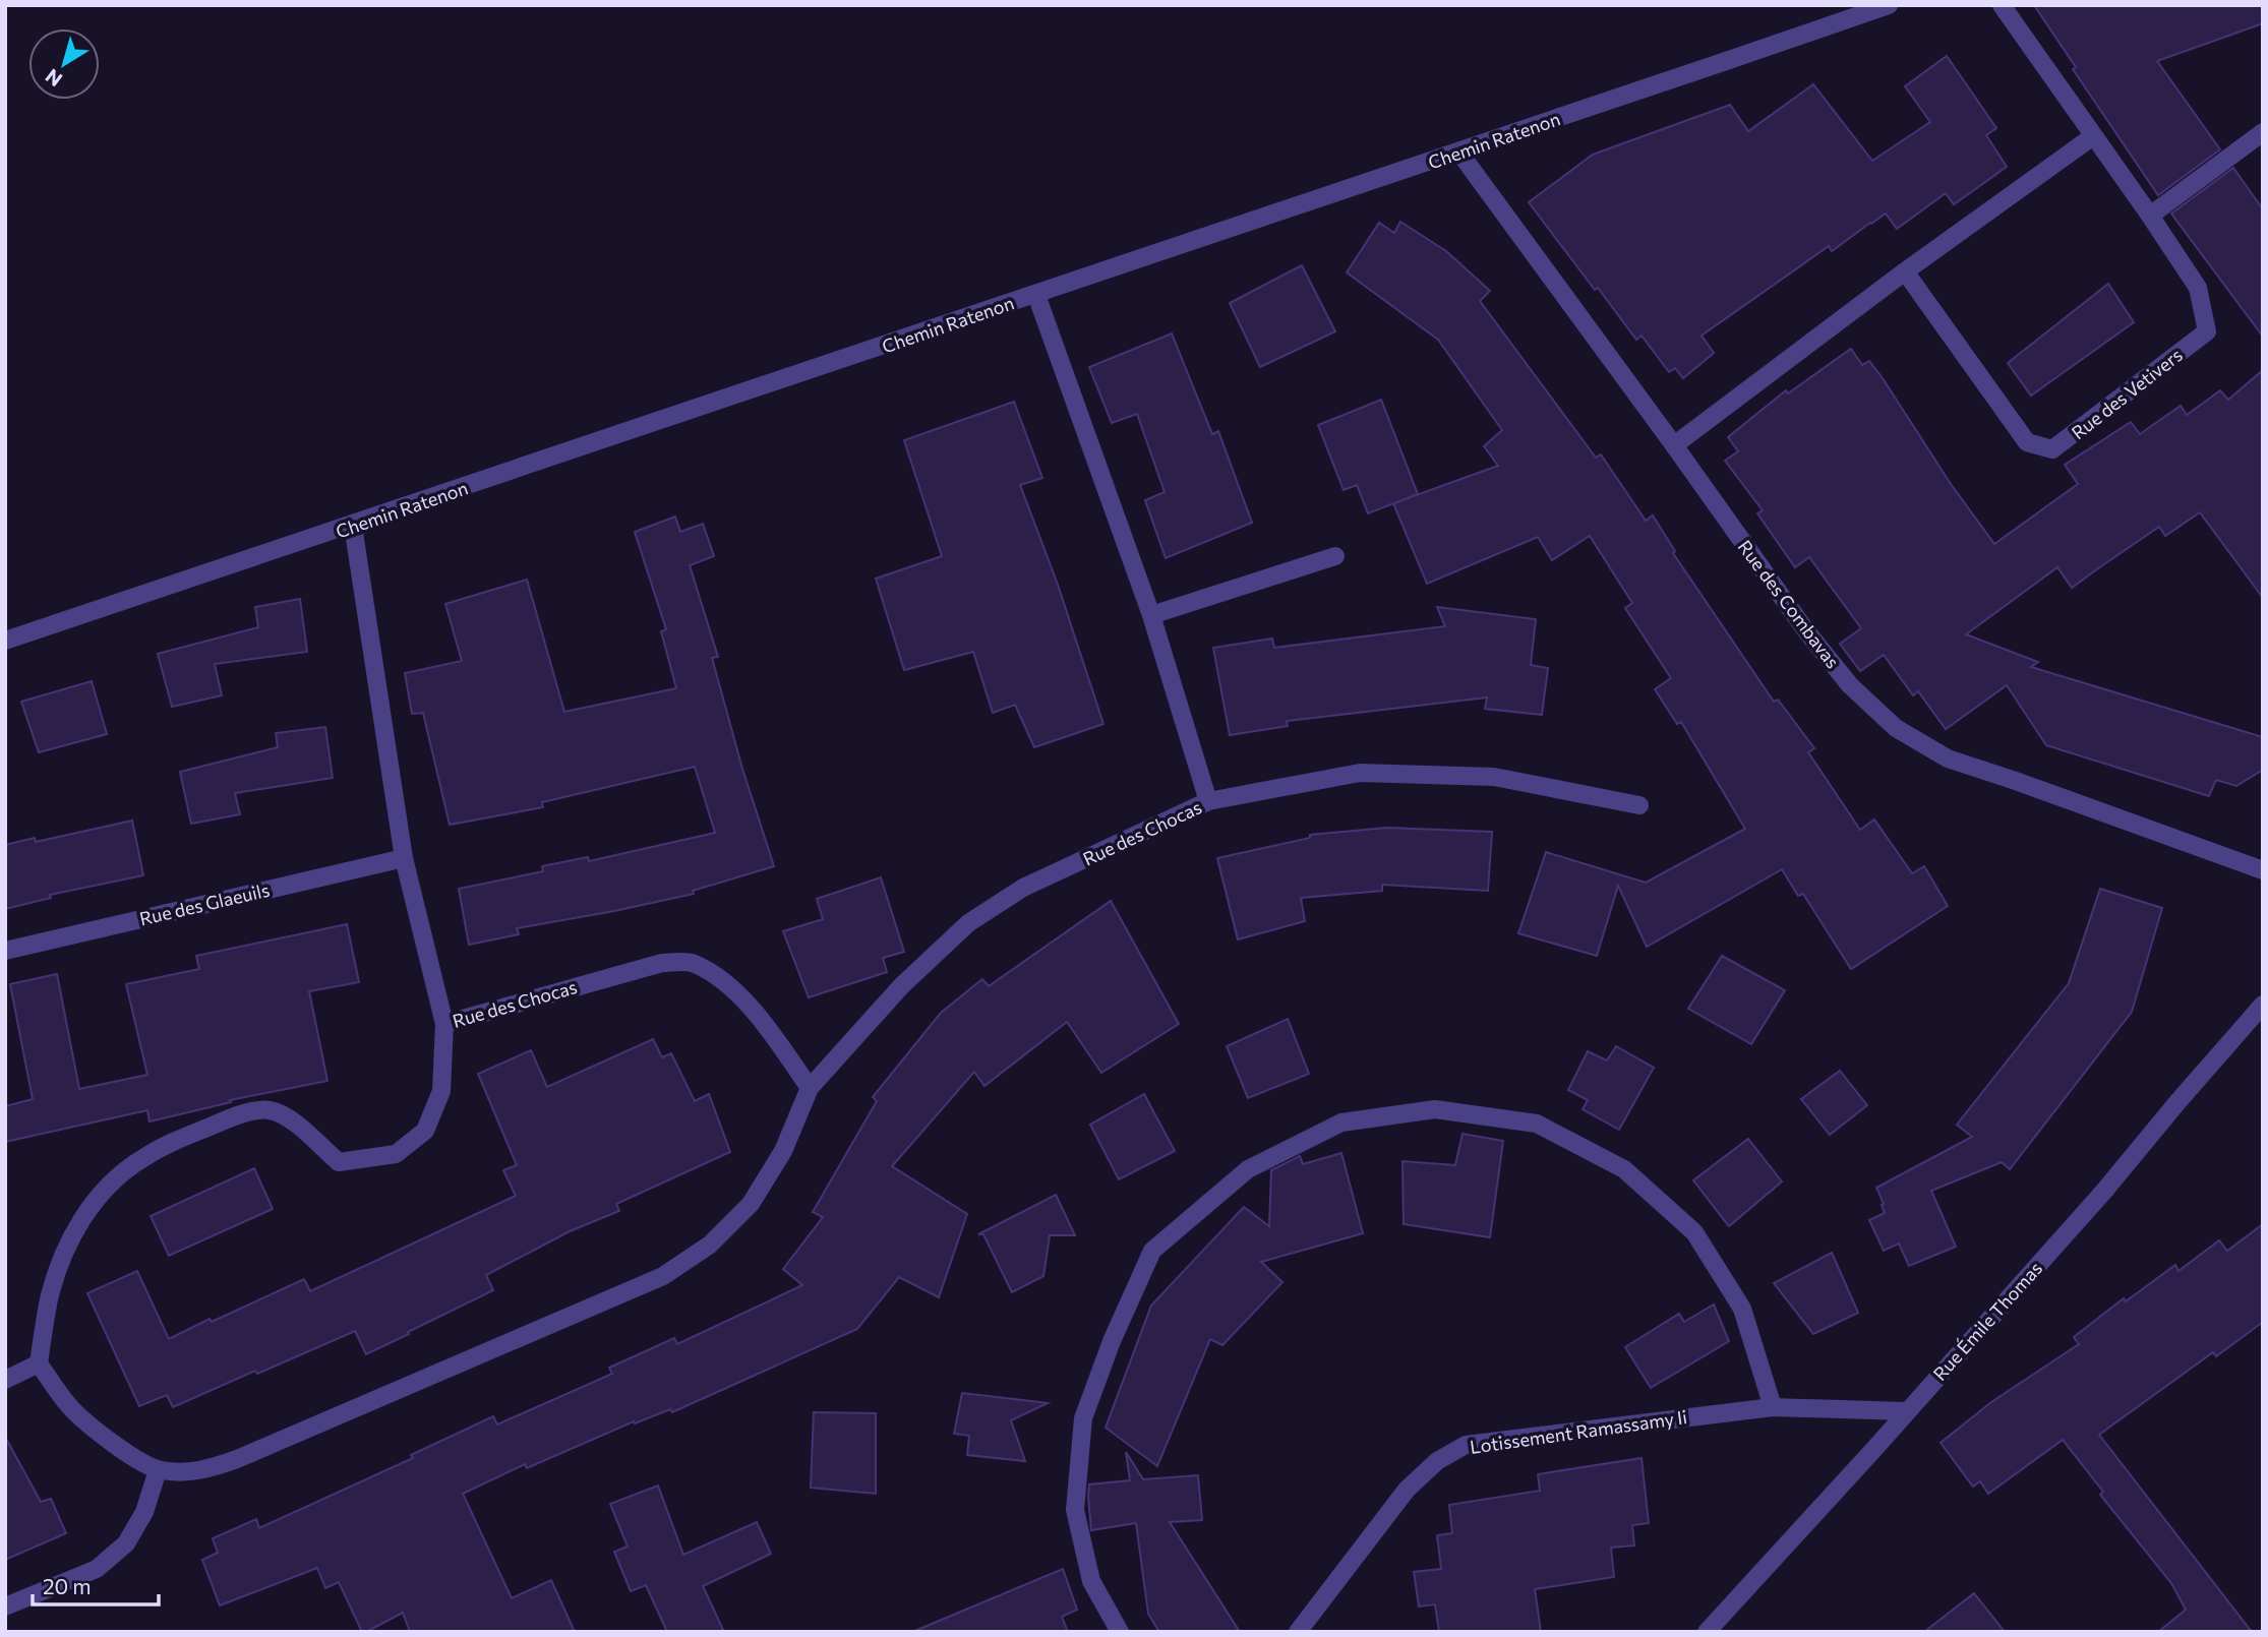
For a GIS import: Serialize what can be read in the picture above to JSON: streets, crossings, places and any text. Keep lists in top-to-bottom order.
{
  "streets": {
    "street": [
      "Chemin Ratenon",
      "Rue des Vetivers",
      "Rue des Combavas",
      "Rue des Chocas",
      "Rue des Glaeuils",
      "Rue Émile Thomas",
      "Lotissement Ramassamy Ii"
    ]
  },
  "crossings": [
    ["Chemin Ratenon", "Rue des Combavas"],
    ["Rue Émile Thomas", "Lotissement Ramassamy Ii"]
  ],
  "scale_bar": "20 m",
  "north": "bottom left"
}
